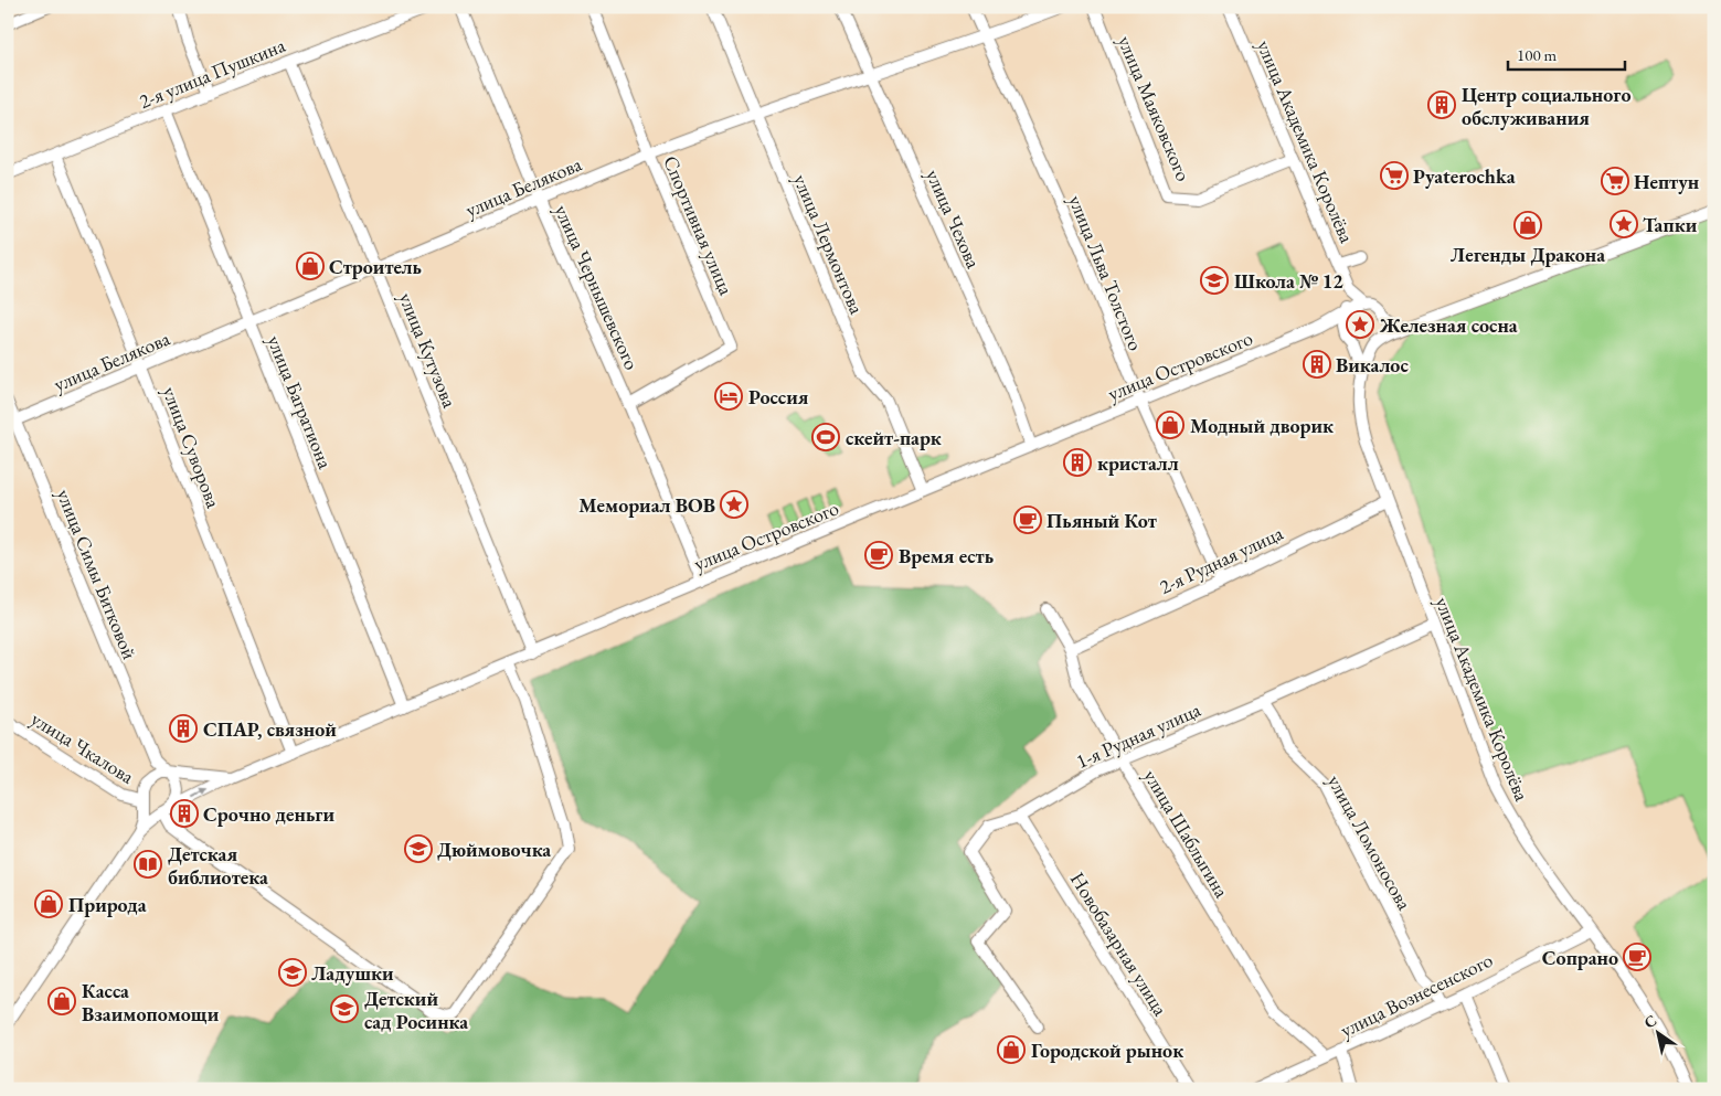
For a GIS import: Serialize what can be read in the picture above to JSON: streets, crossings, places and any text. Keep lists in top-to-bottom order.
{
  "streets": {
    "street": [
      "2-я улица Пушкина",
      "улица Маяковского",
      "улица Академика Королёва",
      "улица Белякова",
      "улица Чехова",
      "Спортивная улица",
      "улица Лермонтова",
      "улица Льва Толстого",
      "улица Чернышевского",
      "улица Кутузова",
      "улица Островского",
      "улица Багратиона",
      "улица Суворова",
      "2-я Рудная улица",
      "улица Симы Битковой",
      "1-я Рудная улица",
      "улица Чкалова",
      "улица Шаблыгина",
      "улица Ломоносова",
      "Новобазарная улица",
      "улица Вознесенского"
    ]
  },
  "crossings": [
    ["2-я улица Пушкина", "улица Кутузова"],
    ["2-я улица Пушкина", "улица Багратиона"],
    ["2-я улица Пушкина", "улица Суворова"],
    ["улица Маяковского", "улица Академика Королёва"],
    ["улица Академика Королёва", "2-я Рудная улица"],
    ["улица Академика Королёва", "1-я Рудная улица"],
    ["улица Академика Королёва", "улица Вознесенского"],
    ["улица Белякова", "улица Чехова"],
    ["улица Белякова", "Спортивная улица"],
    ["улица Белякова", "улица Лермонтова"],
    ["улица Белякова", "улица Льва Толстого"],
    ["улица Белякова", "улица Чернышевского"],
    ["улица Белякова", "улица Кутузова"],
    ["улица Белякова", "улица Багратиона"],
    ["улица Белякова", "улица Суворова"],
    ["улица Белякова", "улица Симы Битковой"],
    ["улица Чехова", "улица Островского"],
    ["Спортивная улица", "улица Чернышевского"],
    ["улица Лермонтова", "улица Островского"],
    ["улица Льва Толстого", "улица Островского"],
    ["улица Льва Толстого", "2-я Рудная улица"],
    ["улица Чернышевского", "улица Островского"],
    ["улица Кутузова", "улица Островского"],
    ["улица Островского", "улица Багратиона"],
    ["улица Островского", "улица Суворова"],
    ["улица Островского", "улица Чкалова"],
    ["2-я Рудная улица", "улица Шаблыгина"],
    ["1-я Рудная улица", "улица Шаблыгина"],
    ["1-я Рудная улица", "улица Ломоносова"],
    ["1-я Рудная улица", "Новобазарная улица"],
    ["улица Шаблыгина", "улица Вознесенского"],
    ["улица Ломоносова", "улица Вознесенского"]
  ],
  "places": {
    "building": [
      "Центр социального обслуживания",
      "Викалос",
      "кристалл",
      "СПАР, связной",
      "Срочно деньги"
    ],
    "supermarket": ["Pyaterochka", "Нептун"],
    "place": ["Тапки", "Железная сосна", "Мемориал ВОВ"],
    "shop": [
      "Легенды Дракона",
      "Строитель",
      "Модный дворик",
      "Природа",
      "Касса Взаимопомощи",
      "Городской рынок"
    ],
    "school or university": [
      "Школа № 12",
      "Дюймовочка",
      "Ладушки",
      "Детский сад Росинка"
    ],
    "hotel": ["Россия"],
    "sports": ["скейт-парк"],
    "cafe": ["Пьяный Кот", "Время есть", "Сопрано"],
    "library": ["Детская библиотека"]
  },
  "scale_bar": "100 m",
  "north": "top left"
}
